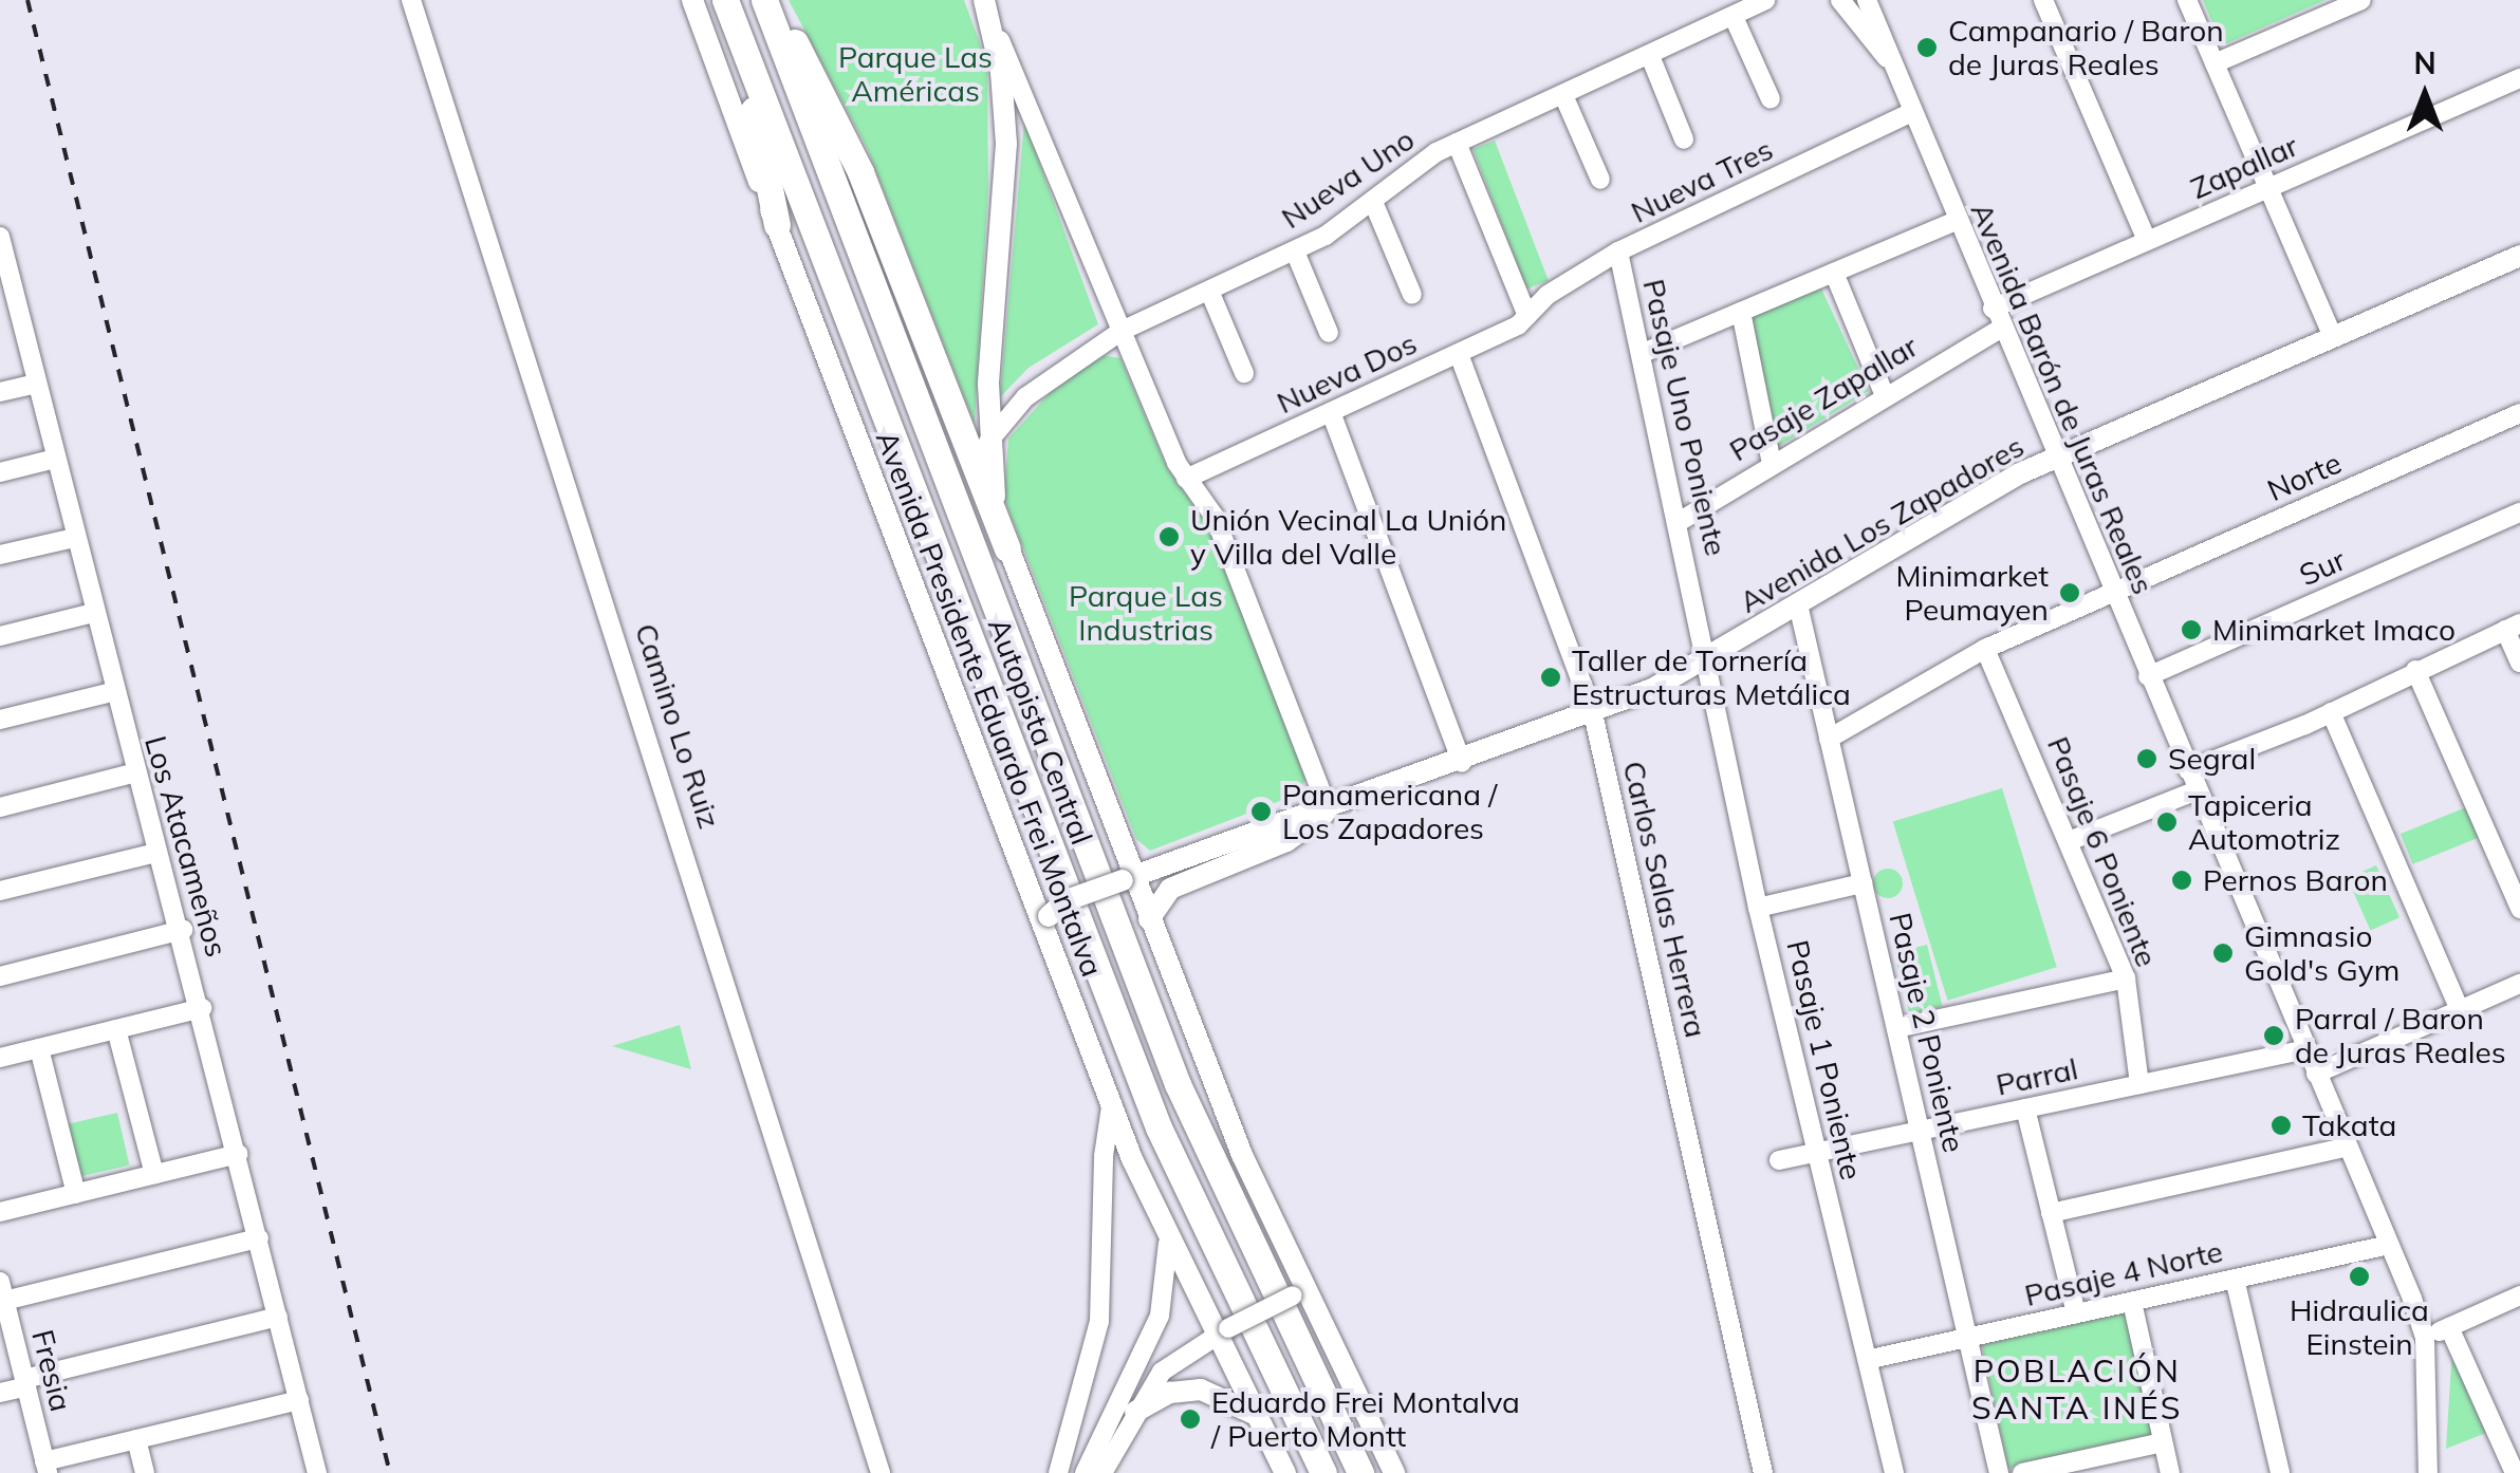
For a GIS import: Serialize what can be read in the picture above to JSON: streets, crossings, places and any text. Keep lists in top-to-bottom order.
{
  "streets": {
    "highway": ["Autopista Central"],
    "main road": ["Avenida Los Zapadores", "Avenida Presidente Eduardo Frei Montalva"],
    "street": [
      "Zapallar",
      "Nueva Uno",
      "Nueva Tres",
      "Nueva Dos",
      "Pasaje Zapallar",
      "Avenida Barón de Juras Reales",
      "Pasaje Uno Poniente",
      "Norte",
      "Sur",
      "Camino Lo Ruiz",
      "Los Atacameños",
      "Pasaje 6 Poniente",
      "Carlos Salas Herrera",
      "Pasaje 2 Poniente",
      "Pasaje 1 Poniente",
      "Parral",
      "Pasaje 4 Norte",
      "Fresia"
    ]
  },
  "crossings": [
    ["Zapallar", "Avenida Barón de Juras Reales"],
    ["Nueva Tres", "Nueva Dos"],
    ["Nueva Tres", "Avenida Barón de Juras Reales"],
    ["Nueva Tres", "Pasaje Uno Poniente"],
    ["Nueva Dos", "Carlos Salas Herrera"],
    ["Pasaje Zapallar", "Avenida Barón de Juras Reales"],
    ["Pasaje Zapallar", "Pasaje Uno Poniente"],
    ["Avenida Barón de Juras Reales", "Norte"],
    ["Avenida Barón de Juras Reales", "Avenida Los Zapadores"],
    ["Avenida Barón de Juras Reales", "Sur"],
    ["Avenida Barón de Juras Reales", "Parral"],
    ["Avenida Barón de Juras Reales", "Pasaje 4 Norte"],
    ["Pasaje Uno Poniente", "Avenida Los Zapadores"],
    ["Pasaje Uno Poniente", "Pasaje 1 Poniente"],
    ["Norte", "Pasaje 6 Poniente"],
    ["Norte", "Pasaje 2 Poniente"],
    ["Avenida Los Zapadores", "Avenida Presidente Eduardo Frei Montalva"],
    ["Avenida Los Zapadores", "Carlos Salas Herrera"],
    ["Avenida Los Zapadores", "Pasaje 2 Poniente"],
    ["Avenida Los Zapadores", "Pasaje 1 Poniente"],
    ["Pasaje 6 Poniente", "Parral"],
    ["Pasaje 2 Poniente", "Parral"],
    ["Pasaje 2 Poniente", "Pasaje 4 Norte"],
    ["Pasaje 1 Poniente", "Parral"],
    ["Pasaje 1 Poniente", "Pasaje 4 Norte"]
  ],
  "districts": ["POBLACIÓN SANTA INÉS"],
  "parks": ["Parque Las Américas", "Parque Las Industrias"],
  "places": [
    "Campanario / Baron de Juras Reales",
    "Unión Vecinal La Unión y Villa del Valle",
    "Minimarket Peumayen",
    "Minimarket Imaco",
    "Taller de Tornería Estructuras Metálica",
    "Segral",
    "Panamericana / Los Zapadores",
    "Tapiceria Automotriz",
    "Pernos Baron",
    "Gimnasio Gold's Gym",
    "Parral / Baron de Juras Reales",
    "Takata",
    "Hidraulica Einstein",
    "Eduardo Frei Montalva / Puerto Montt"
  ],
  "north": "top"
}
